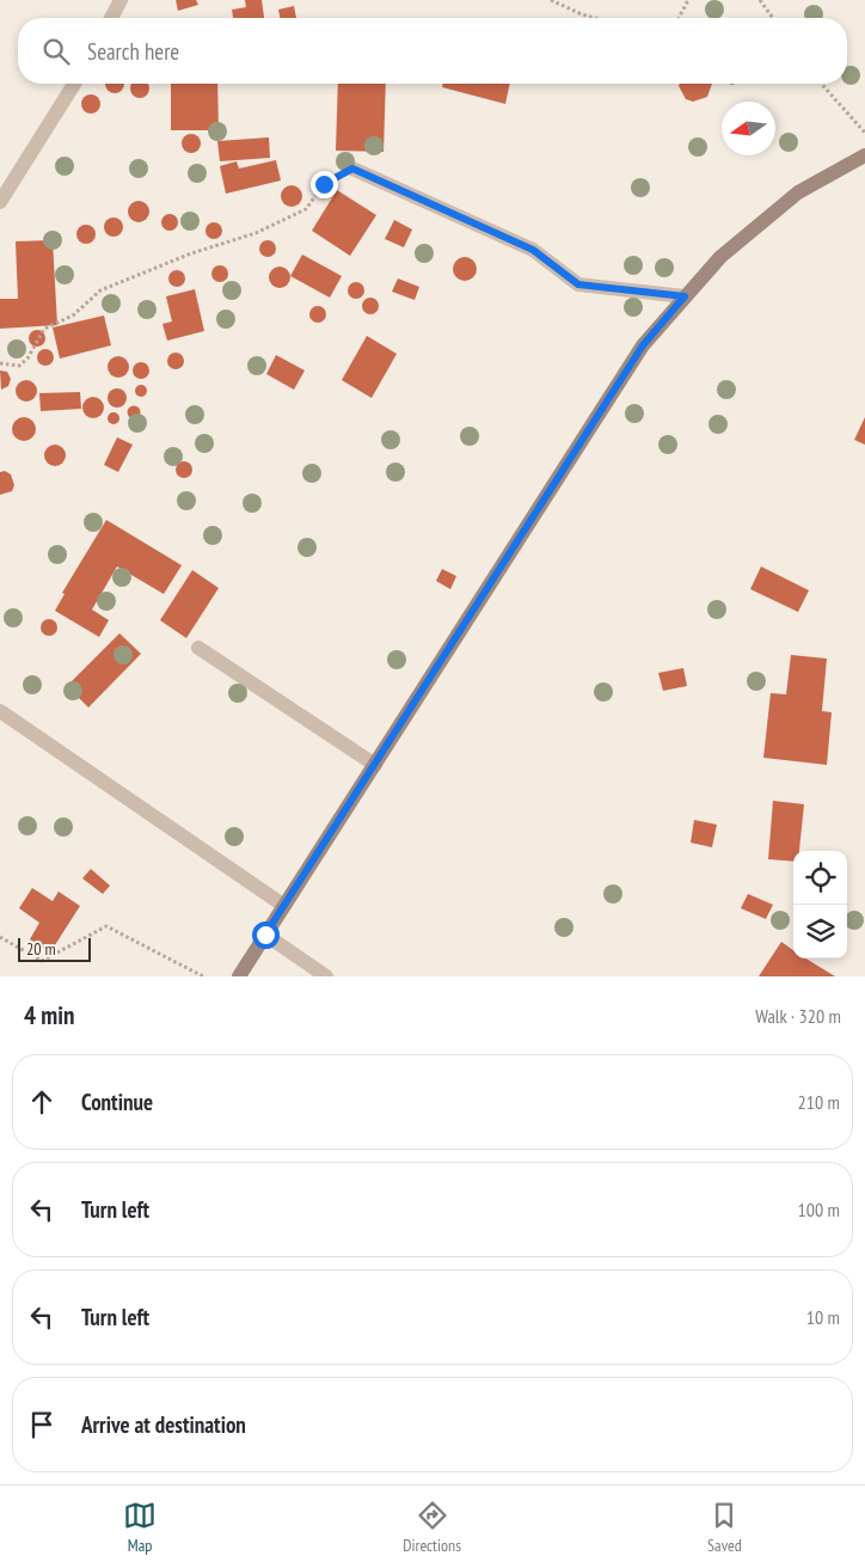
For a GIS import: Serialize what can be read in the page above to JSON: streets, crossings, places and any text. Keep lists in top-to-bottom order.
{
  "scale_bar": "20 m",
  "north": "left",
  "page": {
    "search": "Search here",
    "scale": "20 m",
    "heading": ["4 min", "Walk · 320 m"],
    "list": [
      ["Continue", "210 m"],
      ["Turn left", "100 m"],
      ["Turn left", "10 m"],
      "Arrive at destination"
    ],
    "nav": ["Map", "Directions", "Saved"]
  }
}
